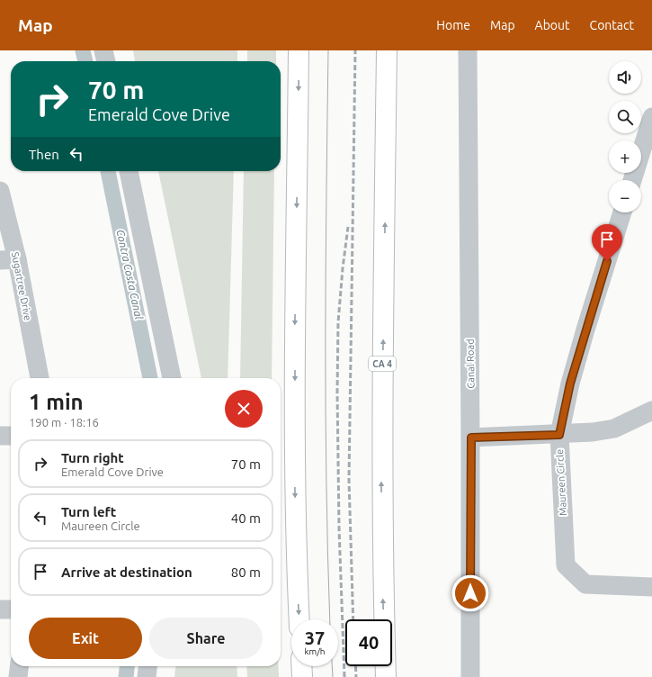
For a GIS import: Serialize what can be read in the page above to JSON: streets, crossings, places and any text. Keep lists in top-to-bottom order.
{
  "streets": {
    "highway": ["CA 4"],
    "street": ["Sugartree Drive", "Canal Road", "Maureen Circle"]
  },
  "water": ["Contra Costa Canal"],
  "page": {
    "header": "Map",
    "nav": [
      "Home",
      "Map",
      "About",
      "Contact"
    ],
    "map_buttons": ["+", "−"],
    "turn": ["70 m", "Emerald Cove Drive"],
    "then": "Then",
    "heading": ["1 min", "190 m · 18:16"],
    "list": [
      {
        "name": "Turn right",
        "note": "Emerald Cove Drive",
        "value": "70 m"
      },
      {
        "name": "Turn left",
        "note": "Maureen Circle",
        "value": "40 m"
      },
      {
        "name": "Arrive at destination",
        "value": "80 m"
      }
    ],
    "buttons": ["Exit", "Share"],
    "speed": "37 km/h",
    "limit": "40"
  }
}
